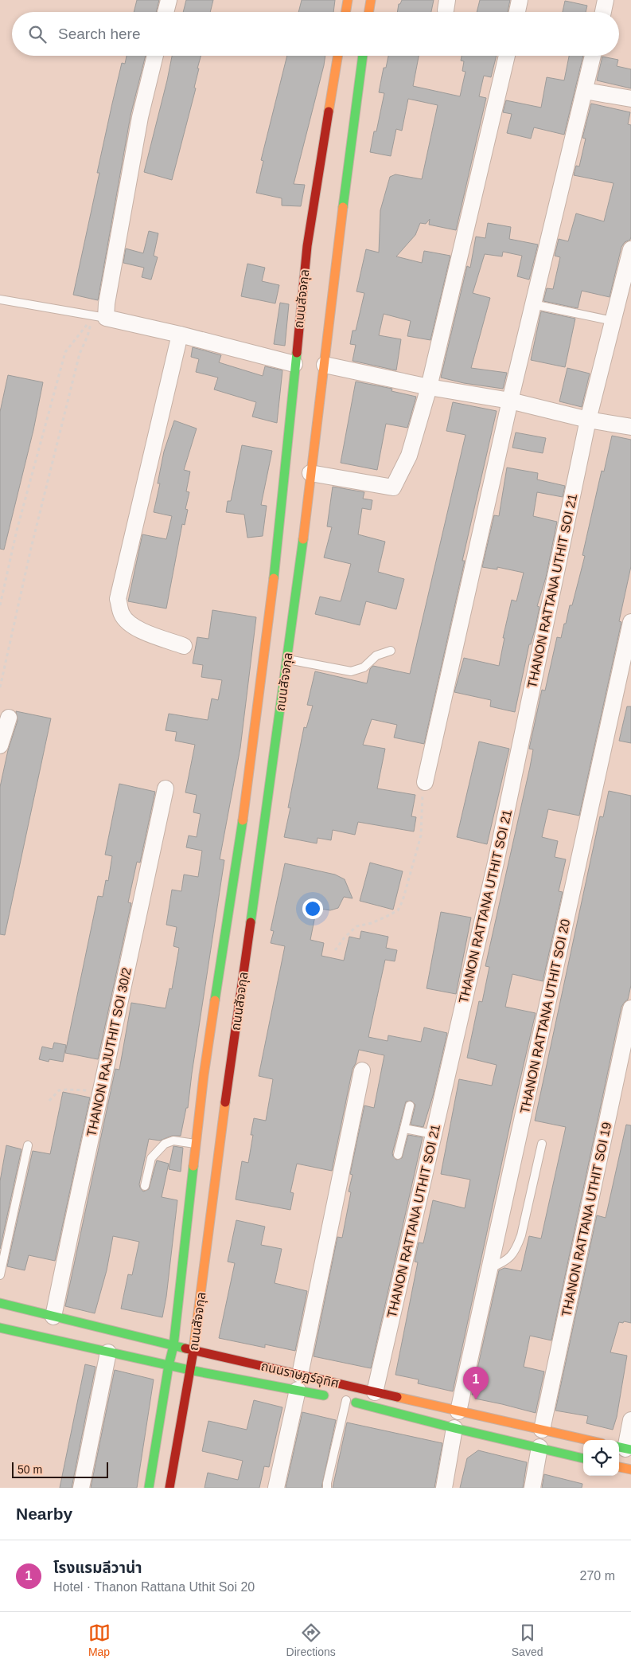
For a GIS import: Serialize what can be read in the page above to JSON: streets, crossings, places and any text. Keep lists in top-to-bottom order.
{
  "streets": {
    "street": [
      "ถนนสัจจกุล",
      "THANON RATTANA UTHIT SOI 21",
      "THANON RATTANA UTHIT SOI 20",
      "THANON RAJUTHIT SOI 30/2",
      "THANON RATTANA UTHIT SOI 19",
      "ถนนราษฏร์อุทิศ"
    ]
  },
  "crossings": [
    ["ถนนสัจจกุล", "ถนนราษฏร์อุทิศ"],
    ["THANON RATTANA UTHIT SOI 21", "ถนนราษฏร์อุทิศ"],
    ["THANON RATTANA UTHIT SOI 20", "ถนนราษฏร์อุทิศ"],
    ["THANON RAJUTHIT SOI 30/2", "ถนนราษฏร์อุทิศ"],
    ["THANON RATTANA UTHIT SOI 19", "ถนนราษฏร์อุทิศ"]
  ],
  "scale_bar": "50 m",
  "page": {
    "search": "Search here",
    "pins": "1",
    "scale": "50 m",
    "heading": "Nearby",
    "list": [
      {
        "mark": "1",
        "name": "โรงแรมลีวาน่า",
        "note": "Hotel · Thanon Rattana Uthit Soi 20",
        "value": "270 m"
      }
    ],
    "nav": ["Map", "Directions", "Saved"]
  }
}
